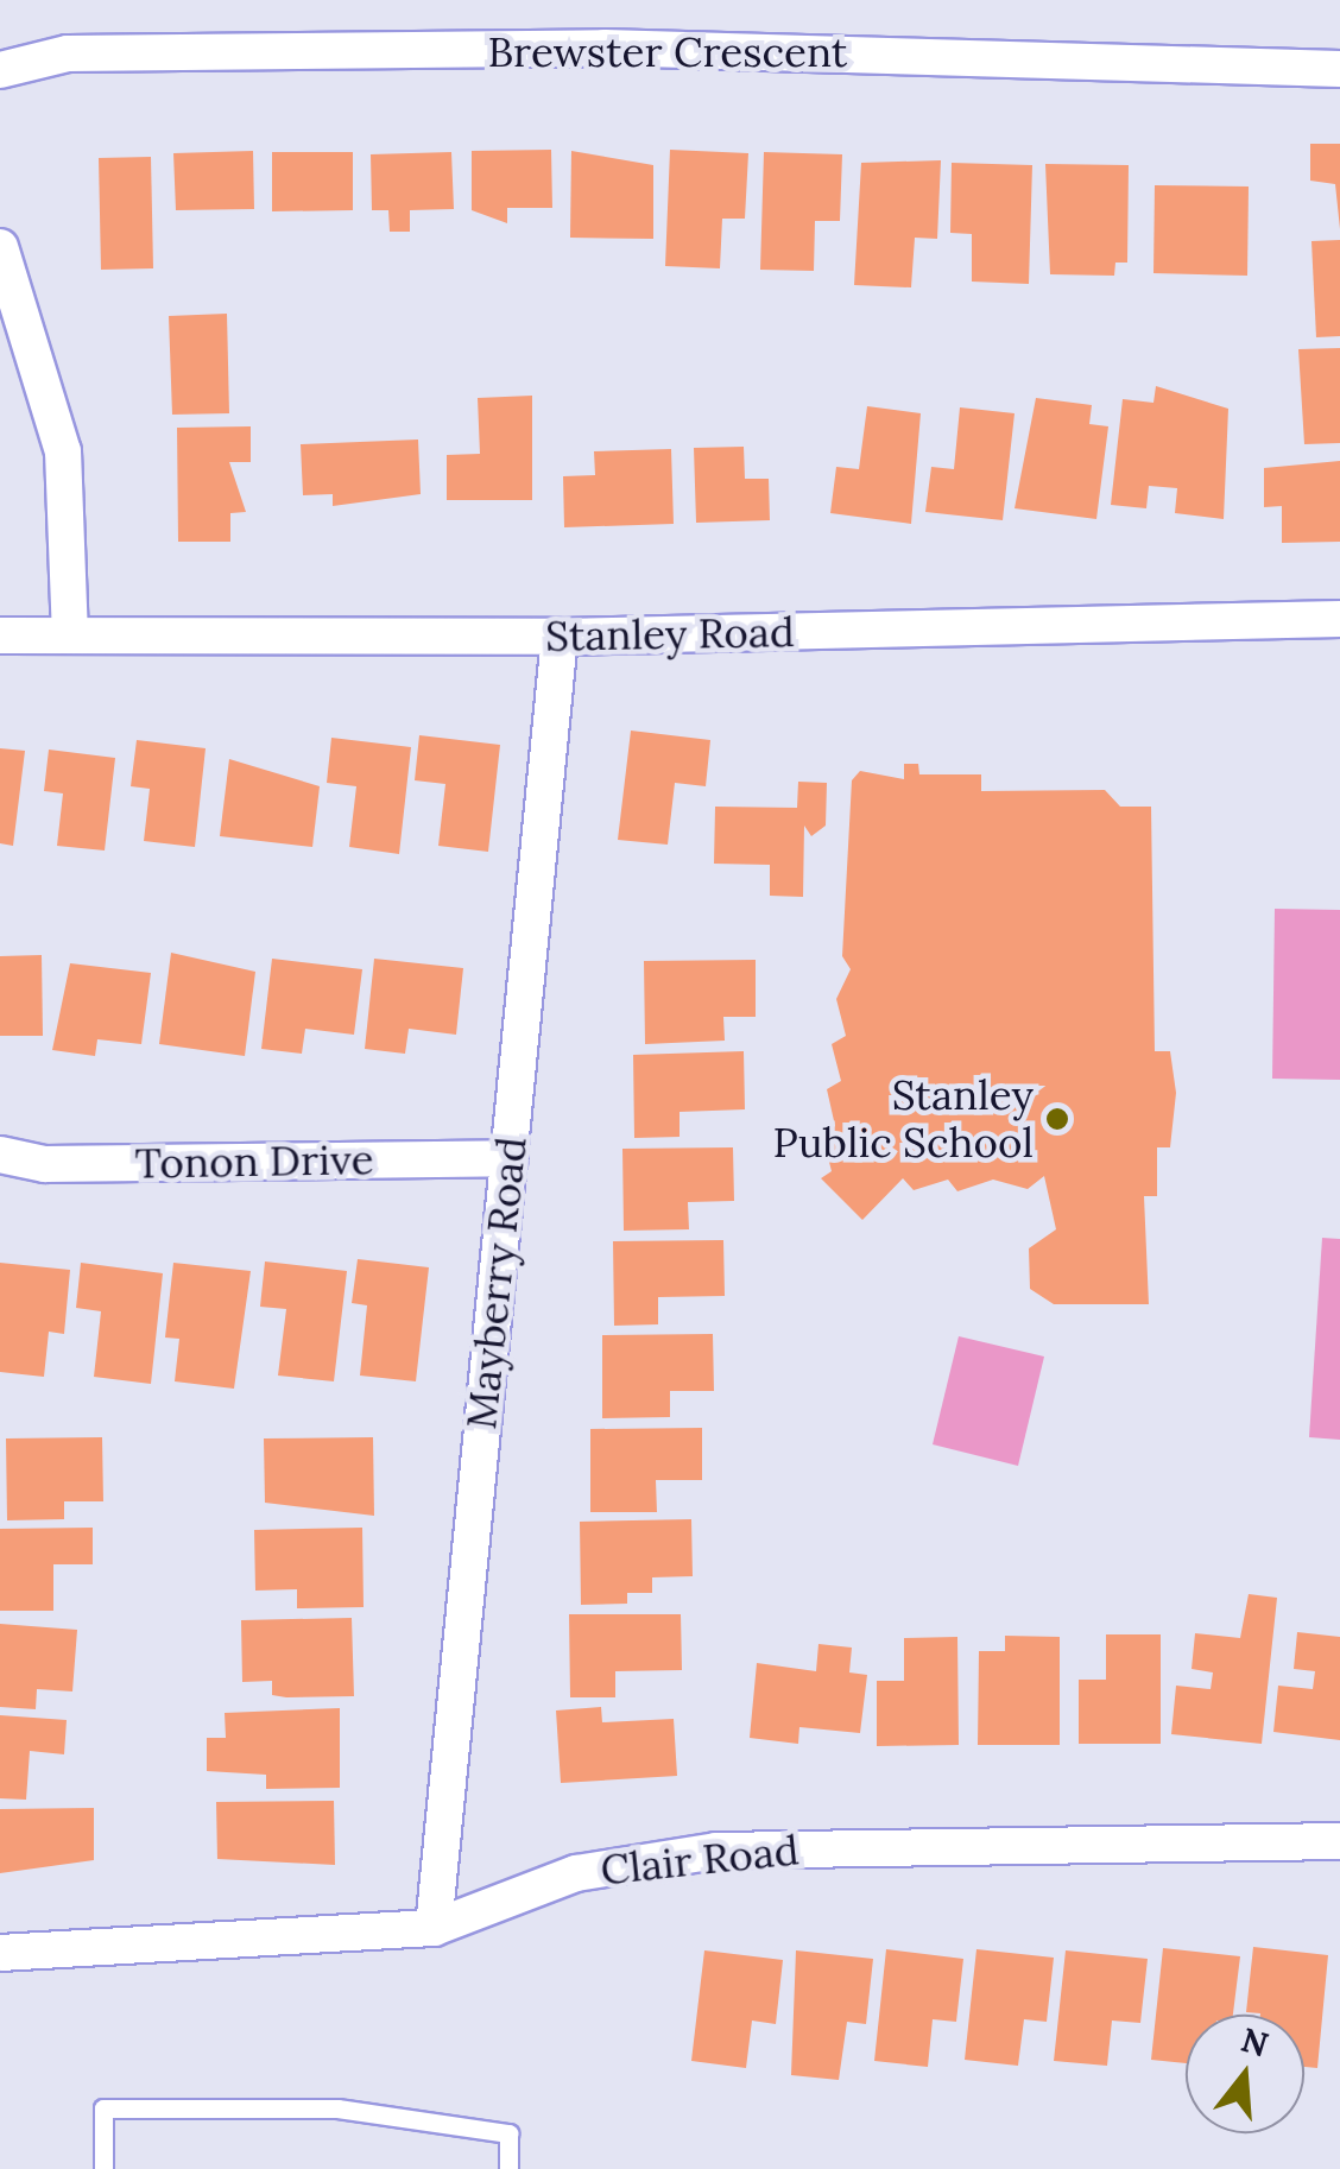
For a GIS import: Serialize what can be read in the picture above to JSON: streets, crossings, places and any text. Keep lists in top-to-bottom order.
{
  "streets": {
    "street": [
      "Brewster Crescent",
      "Stanley Road",
      "Tonon Drive",
      "Mayberry Road",
      "Clair Road"
    ]
  },
  "crossings": [
    ["Stanley Road", "Mayberry Road"],
    ["Tonon Drive", "Mayberry Road"],
    ["Mayberry Road", "Clair Road"]
  ],
  "places": ["Stanley Public School"],
  "north": "top"
}
